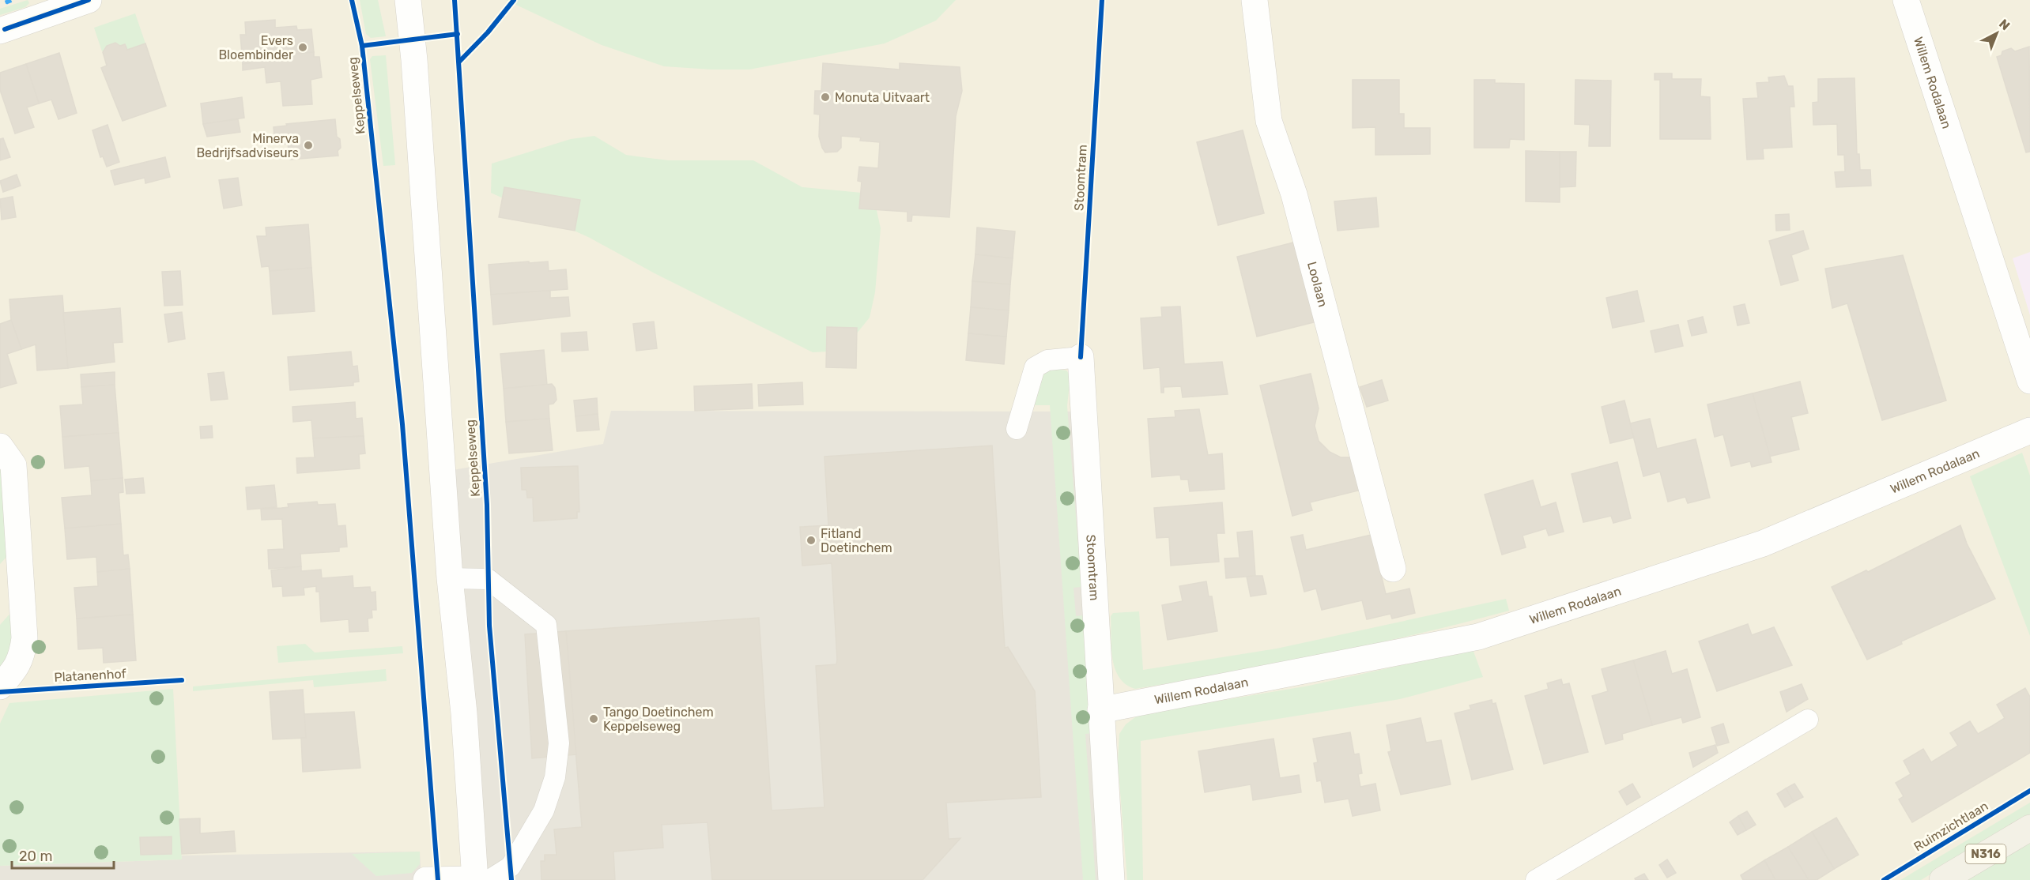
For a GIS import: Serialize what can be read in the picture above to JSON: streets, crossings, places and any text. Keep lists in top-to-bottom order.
{
  "streets": {
    "main road": ["N316"],
    "street": ["Willem Rodalaan", "Stoomtram", "Loolaan"],
    "cycle path": ["Keppelseweg", "Platanenhof", "Ruimzichtlaan"]
  },
  "crossings": [
    ["Willem Rodalaan", "Stoomtram"]
  ],
  "places": [
    "Evers Bloembinder",
    "Monuta Uitvaart",
    "Minerva Bedrijfsadviseurs",
    "Fitland Doetinchem",
    "Tango Doetinchem Keppelseweg"
  ],
  "scale_bar": "20 m",
  "north": "top right"
}
